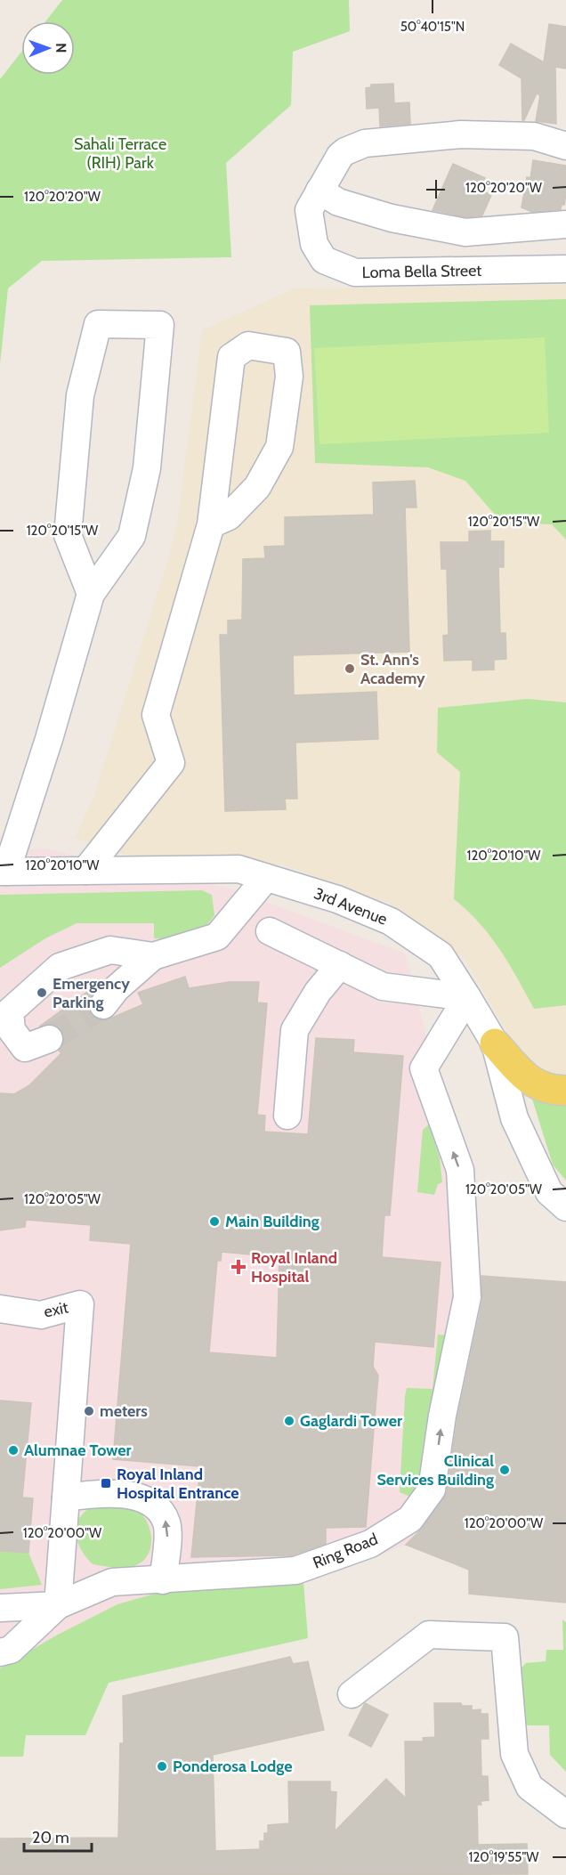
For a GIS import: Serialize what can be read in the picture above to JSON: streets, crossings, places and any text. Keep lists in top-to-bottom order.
{
  "streets": {
    "street": [
      "Loma Bella Street",
      "3rd Avenue",
      "exit",
      "Ring Road"
    ]
  },
  "crossings": [
    ["3rd Avenue", "Ring Road"]
  ],
  "one_way": ["Ring Road"],
  "parks": ["Sahali Terrace (RIH) Park"],
  "places": {
    "other": [
      "St. Ann's Academy",
      "Emergency Parking",
      "Main Building",
      "meters",
      "Gaglardi Tower",
      "Alumnae Tower",
      "Clinical Services Building",
      "Ponderosa Lodge"
    ],
    "health": ["Royal Inland Hospital"],
    "transit": ["Royal Inland Hospital Entrance"]
  },
  "scale_bar": "20 m",
  "north": "right",
  "coordinates": [
    "50°40'15\"N",
    "120°20'20\"W",
    "120°20'15\"W",
    "120°20'10\"W",
    "120°20'05\"W",
    "120°20'00\"W",
    "120°19'55\"W"
  ]
}
